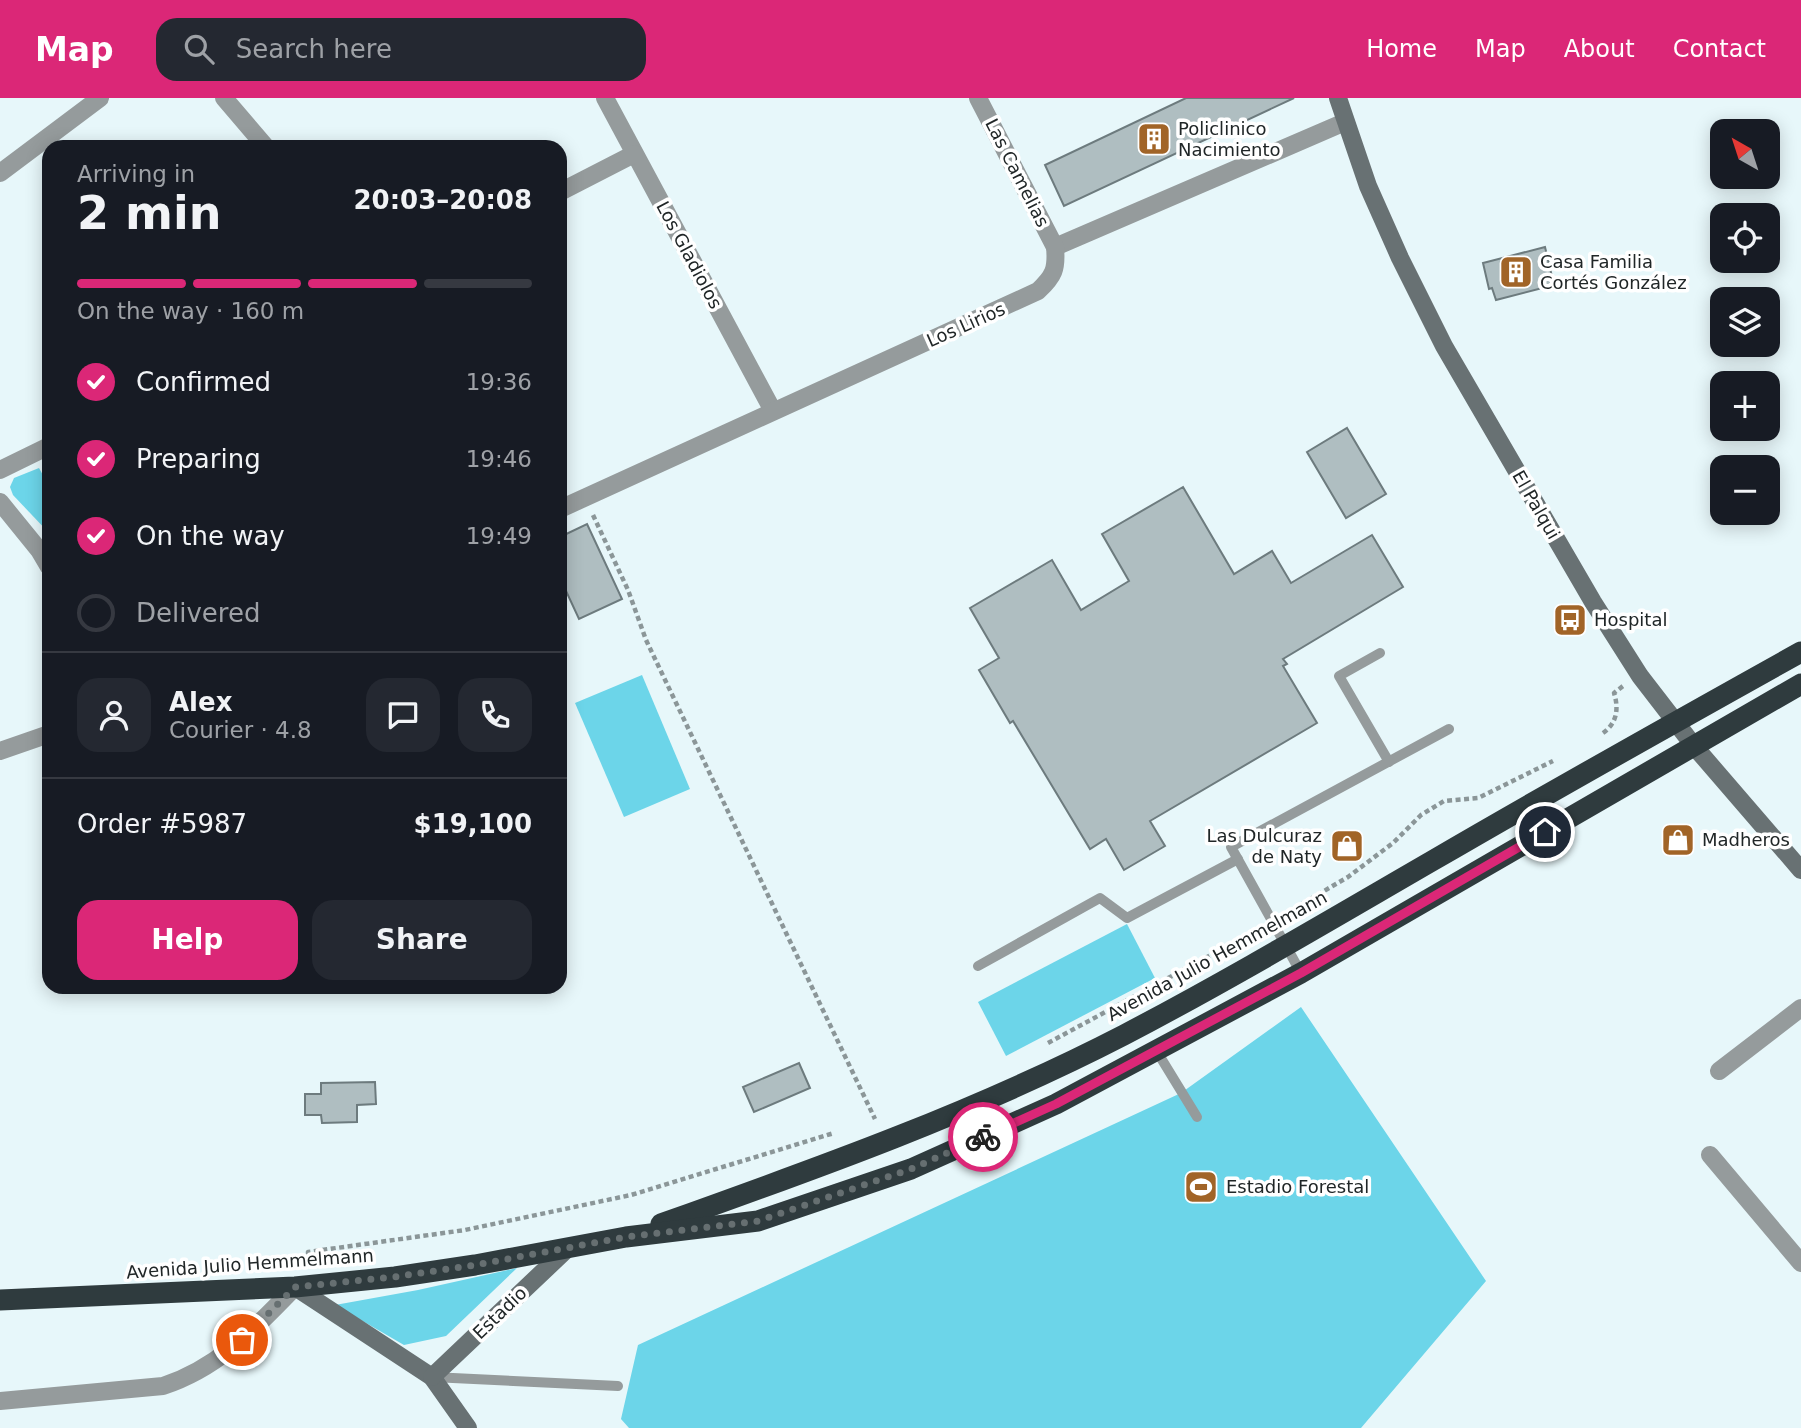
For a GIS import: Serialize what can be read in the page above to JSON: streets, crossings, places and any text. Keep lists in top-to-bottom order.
{
  "streets": {
    "highway": ["Avenida Julio Hemmelmann"],
    "main road": ["El Palqui", "Estadio"],
    "street": ["Las Camelias", "Los Gladiolos", "Los Lirios"]
  },
  "crossings": [
    ["Las Camelias", "Los Lirios"],
    ["Los Gladiolos", "Los Lirios"],
    ["El Palqui", "Avenida Julio Hemmelmann"],
    ["Avenida Julio Hemmelmann", "Estadio"]
  ],
  "places": {
    "building": ["Policlinico Nacimiento", "Casa Familia Cortés González"],
    "bus stop": ["Hospital"],
    "shop": ["Madheros", "Las Dulcuraz de Naty"],
    "sports": ["Estadio Forestal"]
  },
  "north": "top left",
  "page": {
    "header": "Map",
    "search": "Search here",
    "nav": [
      "Home",
      "Map",
      "About",
      "Contact"
    ],
    "map_buttons": ["+", "−"],
    "heading": ["2 min", "Arriving in", "20:03–20:08"],
    "panel": [
      "Alex",
      "Courier · 4.8",
      "Order #5987",
      "$19,100"
    ],
    "bar": "On the way · 160 m",
    "list": [
      ["Confirmed", "19:36"],
      ["Preparing", "19:46"],
      ["On the way", "19:49"],
      "Delivered"
    ],
    "buttons": ["Help", "Share"]
  }
}
